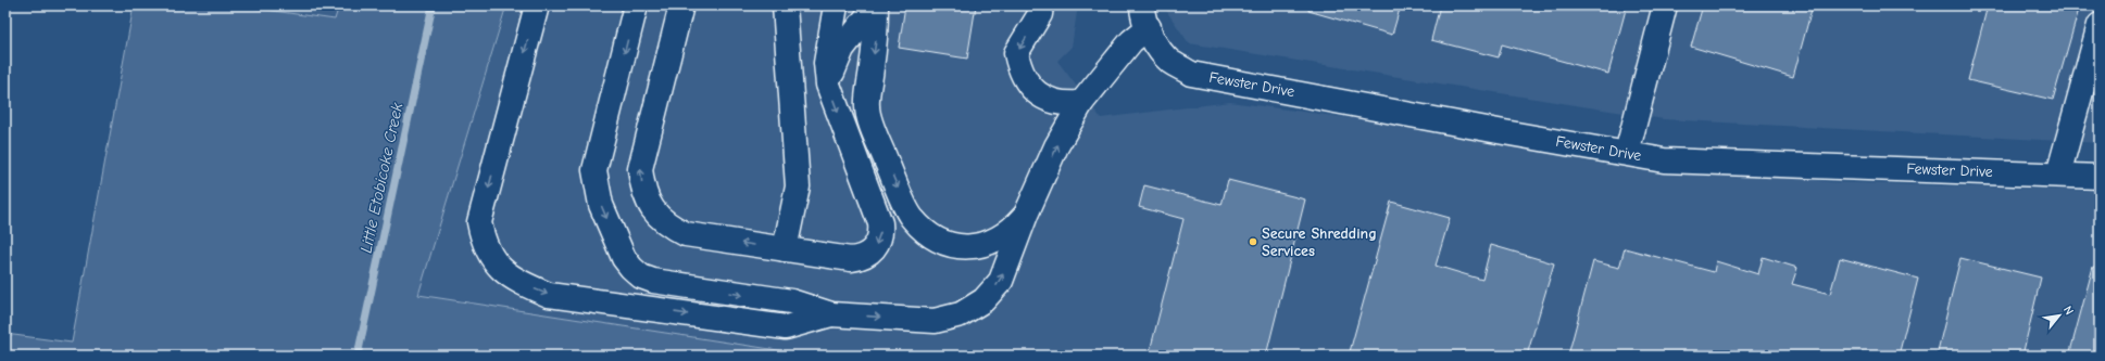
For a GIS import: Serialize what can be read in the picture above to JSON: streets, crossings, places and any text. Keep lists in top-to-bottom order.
{
  "streets": {
    "street": ["Fewster Drive"]
  },
  "water": ["Little Etobicoke Creek"],
  "places": ["Secure Shredding Services"],
  "north": "top right"
}
